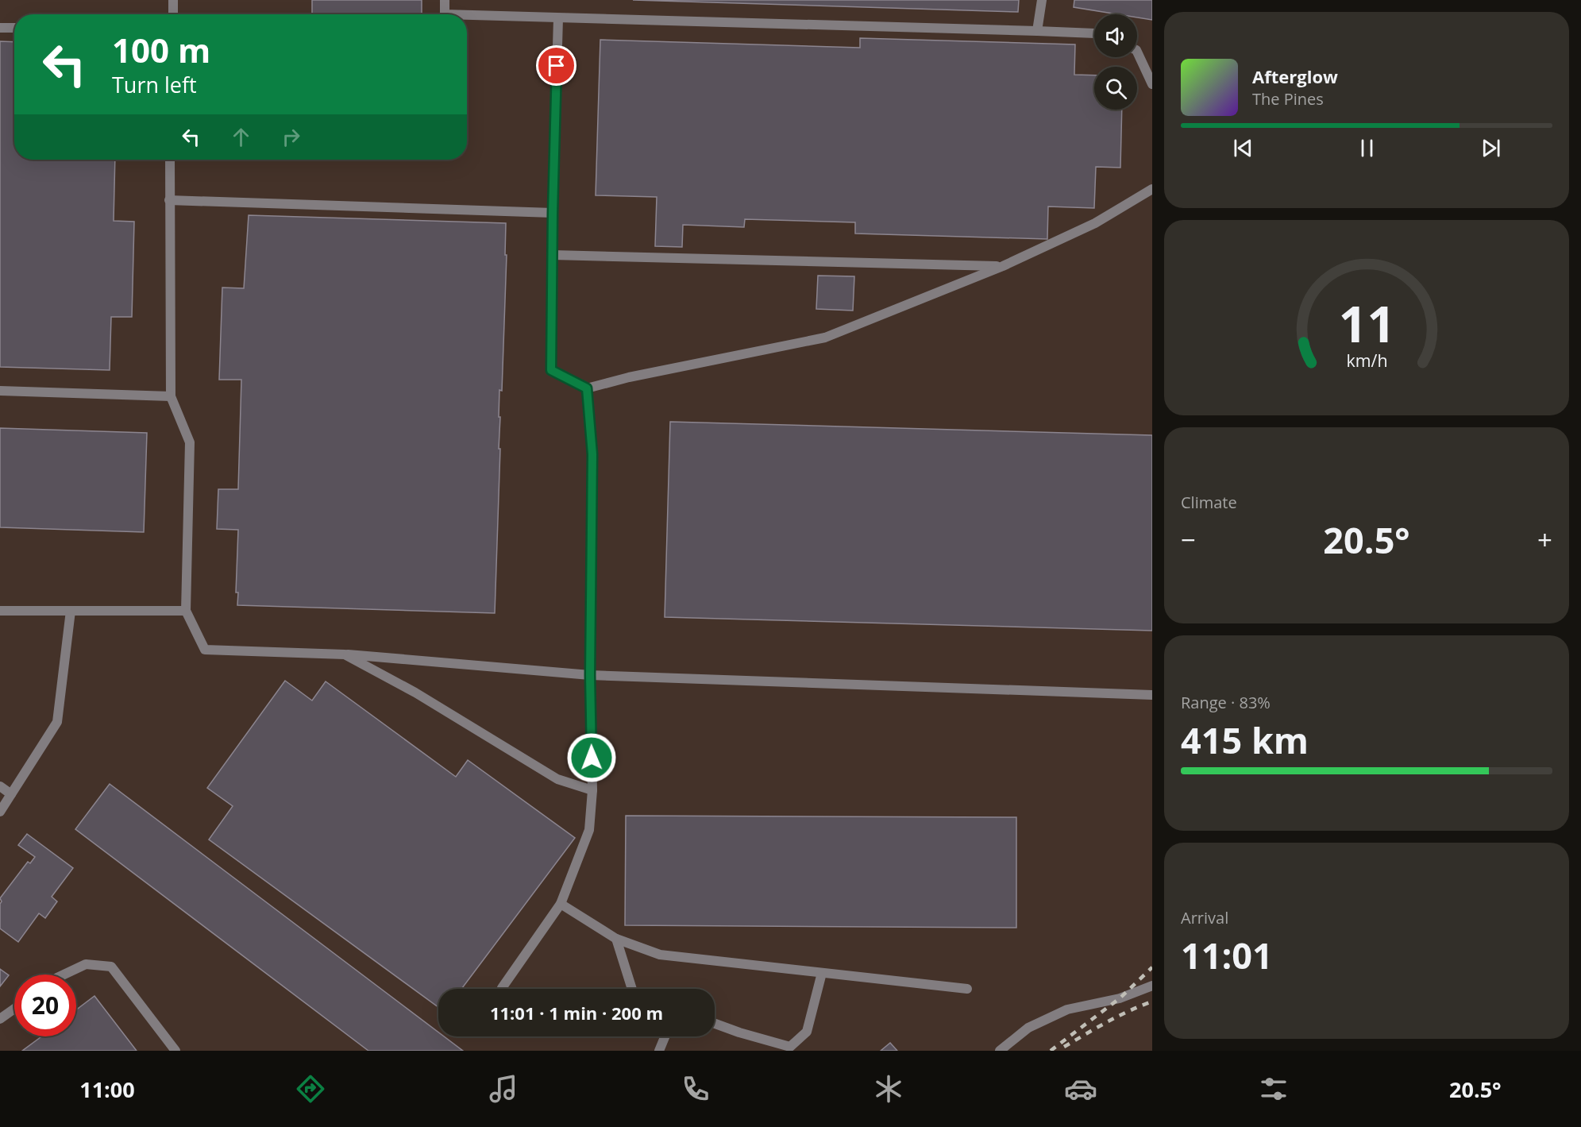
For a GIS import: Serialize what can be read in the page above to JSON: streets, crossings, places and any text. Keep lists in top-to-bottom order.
{
  "page": {
    "turn": ["100 m", "Turn left"],
    "song": ["Afterglow", "The Pines"],
    "tile": [
      "Climate",
      ["Range · 83%", "415 km"],
      ["Arrival", "11:01"]
    ],
    "heat": ["−", "20.5°", "+"],
    "limit": "20",
    "trip": "11:01 · 1 min · 200 m",
    "tabs": ["11:00", "20.5°"],
    "gauge": ["11", "km/h"]
  }
}
